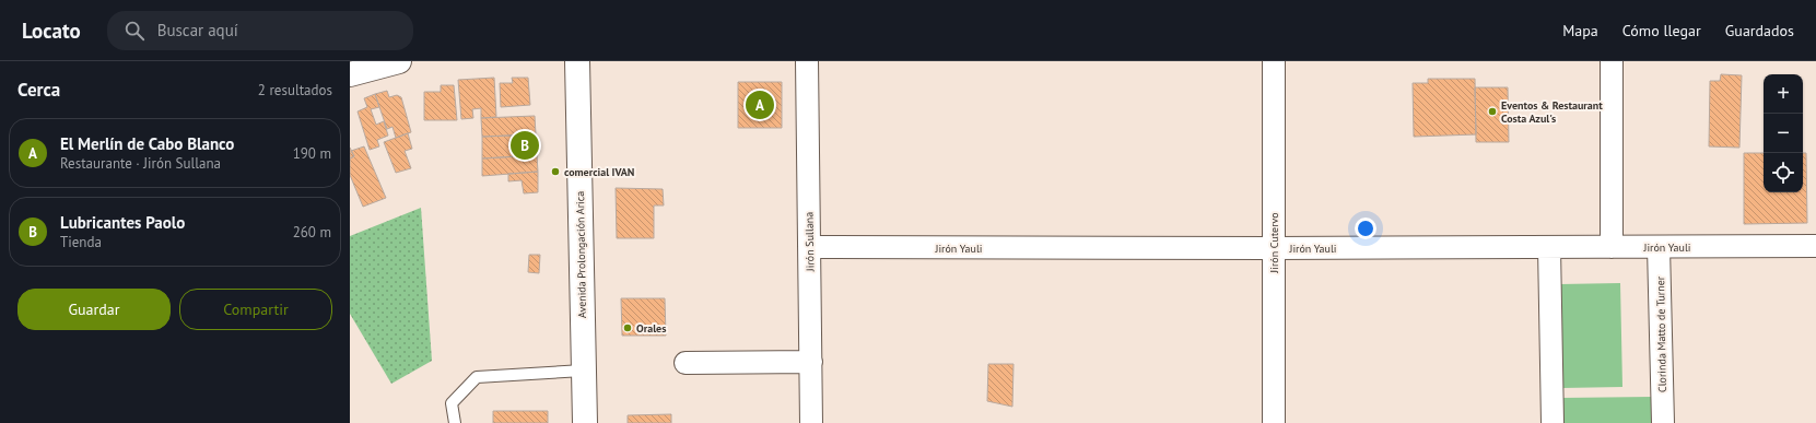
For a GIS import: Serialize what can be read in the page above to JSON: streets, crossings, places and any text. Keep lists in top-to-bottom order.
{
  "streets": {
    "main road": ["Avenida Prolongación Arica"],
    "street": [
      "Jirón Sullana",
      "Jirón Cutervo",
      "Jirón Yauli",
      "Clorinda Matto de Turner"
    ]
  },
  "crossings": [
    ["Jirón Sullana", "Jirón Yauli"],
    ["Jirón Cutervo", "Jirón Yauli"],
    ["Jirón Yauli", "Clorinda Matto de Turner"]
  ],
  "places": ["Eventos & Restaurant Costa Azul's", "comercial IVAN", "Orales"],
  "page": {
    "header": "Locato",
    "search": "Buscar aquí",
    "nav": ["Mapa", "Cómo llegar", "Guardados"],
    "heading": ["Cerca", "2 resultados"],
    "map_buttons": ["+", "−"],
    "pins": ["A", "B"],
    "list": [
      {
        "mark": "A",
        "name": "El Merlín de Cabo Blanco",
        "note": "Restaurante · Jirón Sullana",
        "value": "190 m"
      },
      {
        "mark": "B",
        "name": "Lubricantes Paolo",
        "note": "Tienda",
        "value": "260 m"
      }
    ],
    "buttons": ["Guardar", "Compartir"]
  }
}
